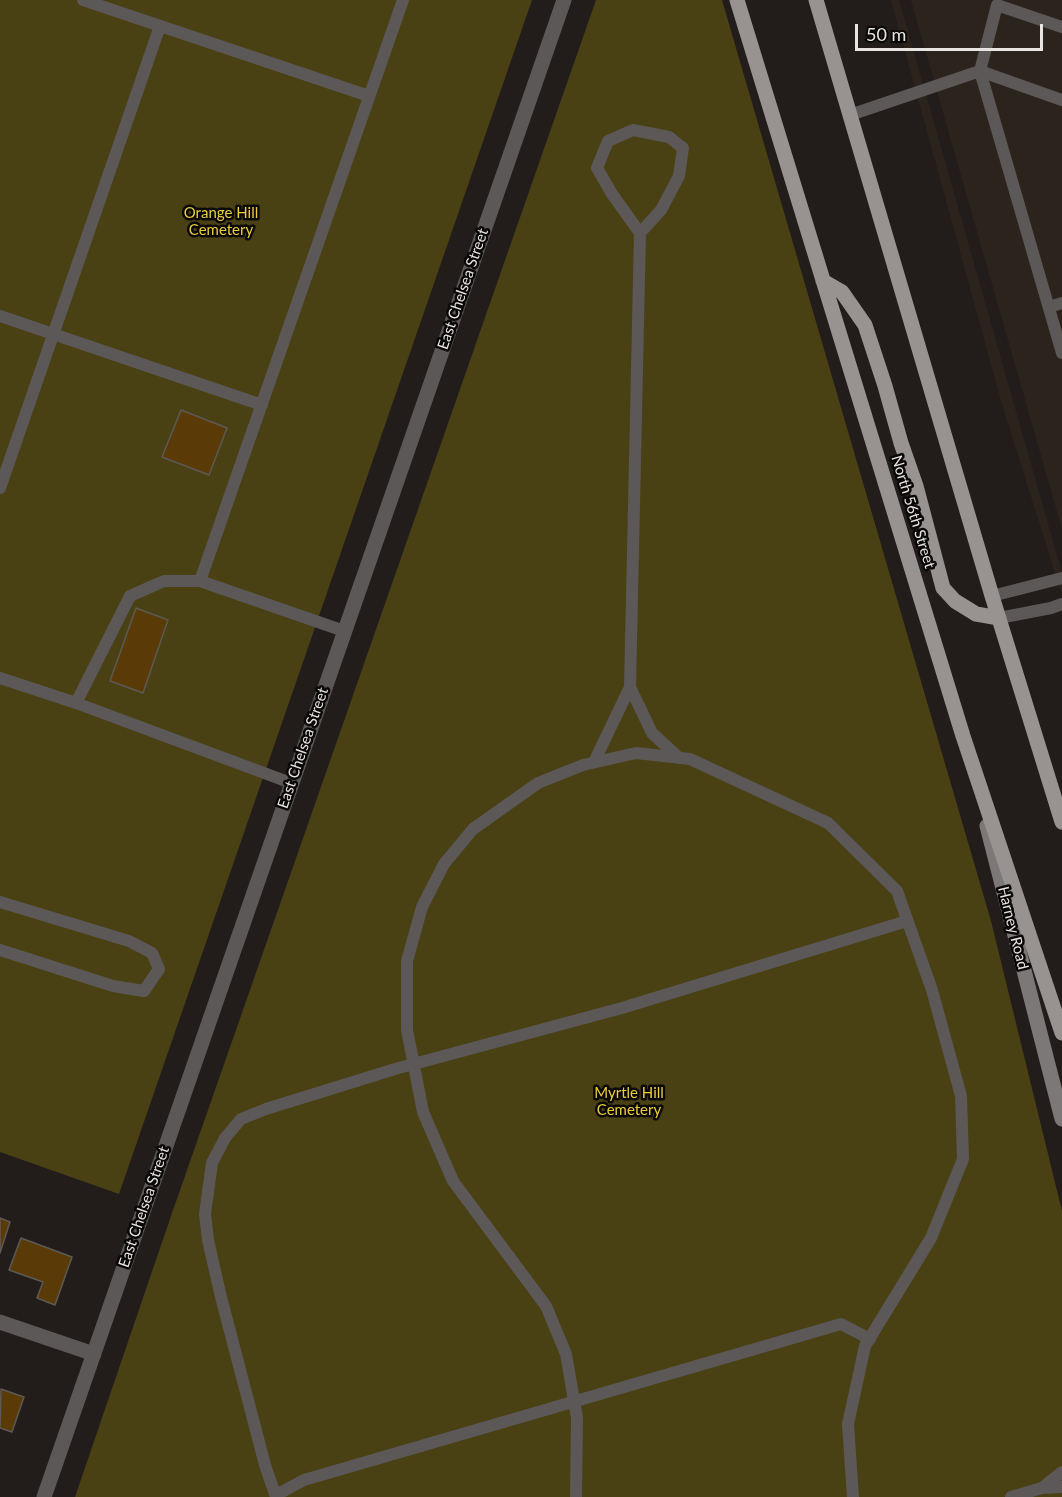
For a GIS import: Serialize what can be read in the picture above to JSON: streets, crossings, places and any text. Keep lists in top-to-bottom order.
{
  "streets": {
    "main road": ["North 56th Street"],
    "street": ["East Chelsea Street", "Harney Road"]
  },
  "crossings": [
    ["North 56th Street", "Harney Road"]
  ],
  "parks": ["Orange Hill Cemetery", "Myrtle Hill Cemetery"],
  "scale_bar": "50 m"
}
